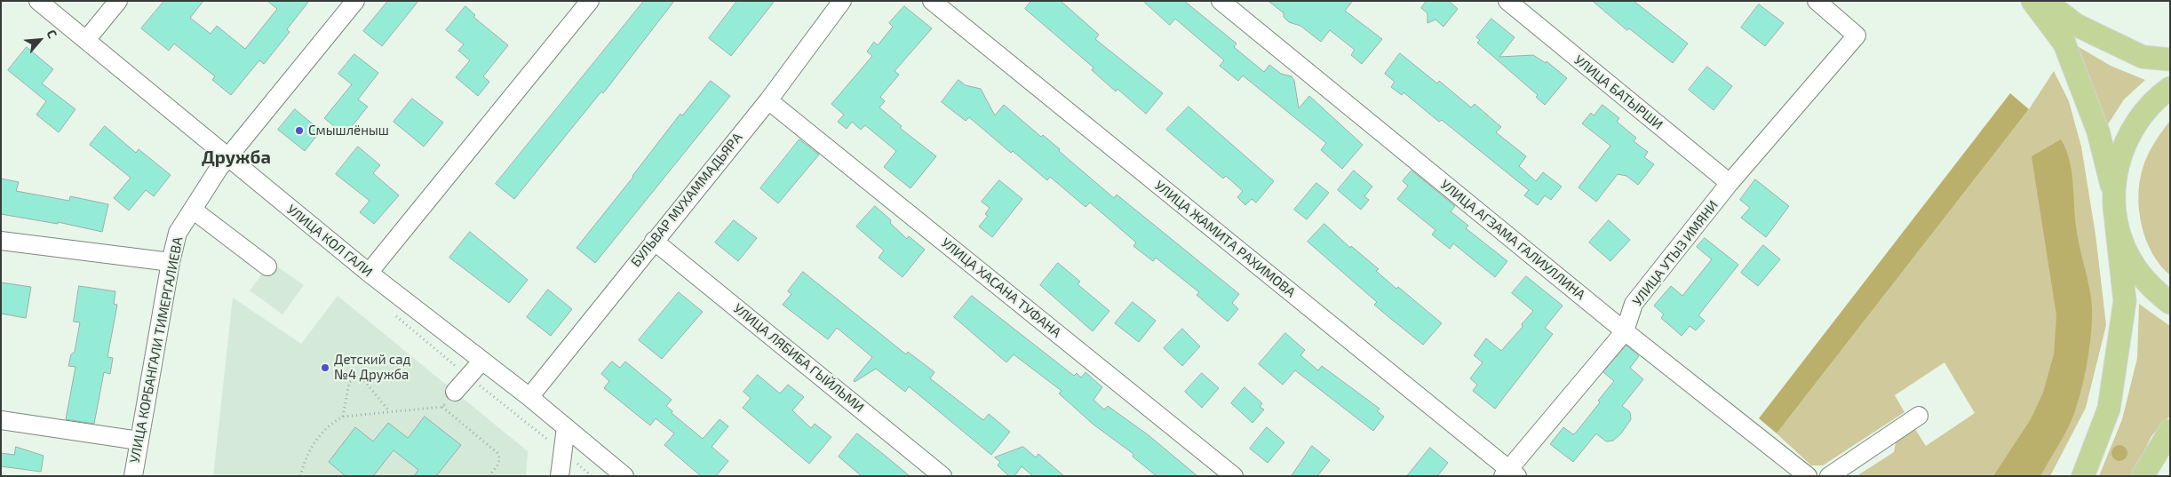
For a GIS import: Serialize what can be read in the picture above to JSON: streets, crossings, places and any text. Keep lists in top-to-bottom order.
{
  "streets": {
    "street": [
      "УЛИЦА БАТЫРШИ",
      "БУЛЬВАР МУХАММАДЬЯРА",
      "УЛИЦА ЖАМИТА РАХИМОВА",
      "УЛИЦА АГЗАМА ГАЛИУЛЛИНА",
      "УЛИЦА КОЛ ГАЛИ",
      "УЛИЦА УТЫЗ ИМЯНИ",
      "УЛИЦА ХАСАНА ТУФАНА",
      "УЛИЦА КОРБАНГАЛИ ТИМЕРГАЛИЕВА",
      "УЛИЦА ЛЯБИБА ГЫЙЛЬМИ"
    ]
  },
  "crossings": [
    ["УЛИЦА БАТЫРШИ", "УЛИЦА УТЫЗ ИМЯНИ"],
    ["БУЛЬВАР МУХАММАДЬЯРА", "УЛИЦА КОЛ ГАЛИ"],
    ["БУЛЬВАР МУХАММАДЬЯРА", "УЛИЦА ХАСАНА ТУФАНА"],
    ["БУЛЬВАР МУХАММАДЬЯРА", "УЛИЦА ЛЯБИБА ГЫЙЛЬМИ"],
    ["УЛИЦА ЖАМИТА РАХИМОВА", "УЛИЦА УТЫЗ ИМЯНИ"],
    ["УЛИЦА АГЗАМА ГАЛИУЛЛИНА", "УЛИЦА УТЫЗ ИМЯНИ"],
    ["УЛИЦА КОЛ ГАЛИ", "УЛИЦА КОРБАНГАЛИ ТИМЕРГАЛИЕВА"]
  ],
  "districts": ["Дружба"],
  "places": ["Смышлёныш", "Детский сад №4 Дружба"],
  "north": "top right"
}
